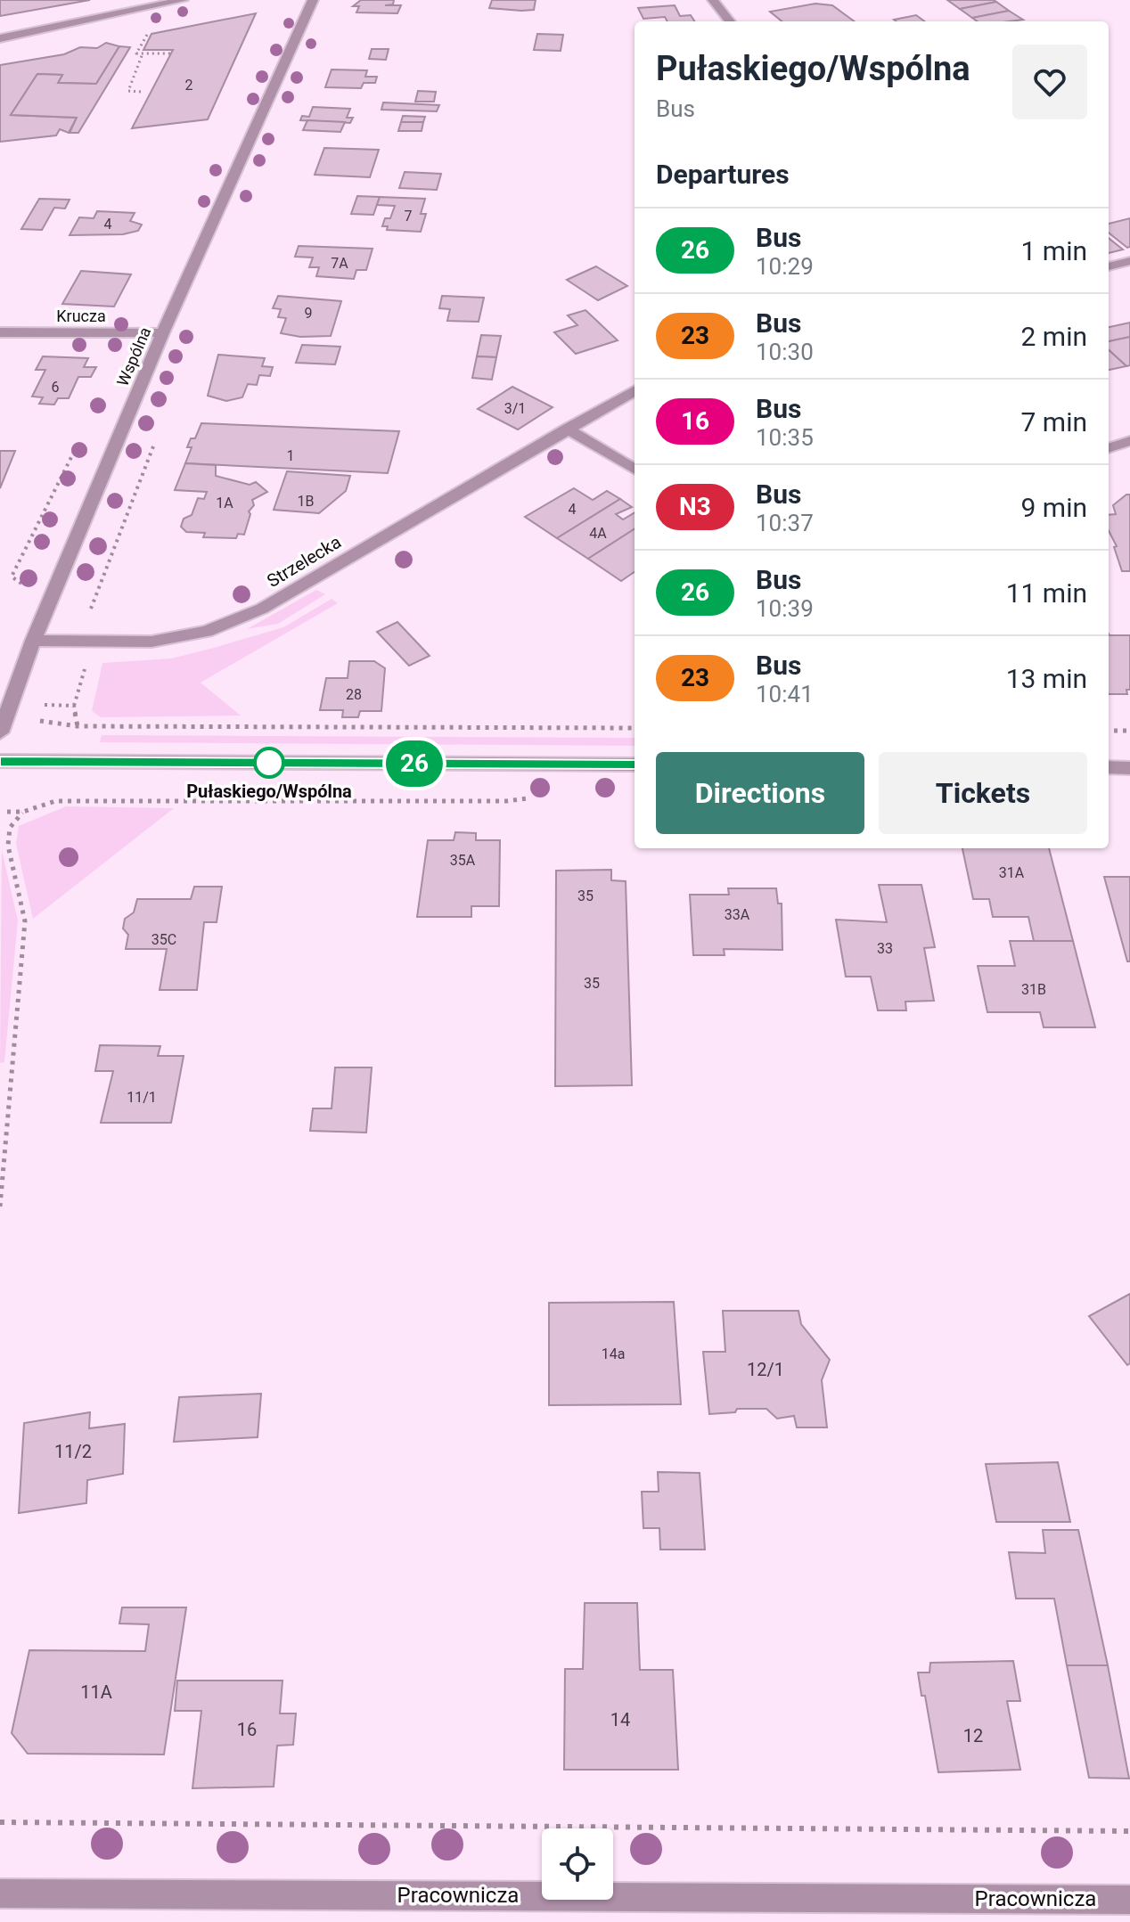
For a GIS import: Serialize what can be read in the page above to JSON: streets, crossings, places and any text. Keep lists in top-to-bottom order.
{
  "streets": {
    "street": [
      "Krucza",
      "Wspólna",
      "Strzelecka",
      "Pracownicza"
    ]
  },
  "crossings": [
    ["Krucza", "Wspólna"],
    ["Wspólna", "Strzelecka"]
  ],
  "places": ["Pułaskiego/Wspólna"],
  "lines": ["bus line 26"],
  "house_numbers": [
    "2",
    "7",
    "4",
    "7A",
    "9",
    "6",
    "3/1",
    "1",
    "1B",
    "1A",
    "4",
    "4A",
    "28",
    "35A",
    "31A",
    "35",
    "33A",
    "35C",
    "33",
    "35",
    "31B",
    "11/1",
    "14a",
    "12/1",
    "11/2",
    "11A",
    "14",
    "16",
    "12"
  ],
  "page": {
    "on_map": "26",
    "heading": [
      ["Pułaskiego/Wspólna", "Bus"],
      "Departures"
    ],
    "list": [
      {
        "mark": "26",
        "name": "Bus",
        "note": "10:29",
        "value": "1 min"
      },
      {
        "mark": "23",
        "name": "Bus",
        "note": "10:30",
        "value": "2 min"
      },
      {
        "mark": "16",
        "name": "Bus",
        "note": "10:35",
        "value": "7 min"
      },
      {
        "mark": "N3",
        "name": "Bus",
        "note": "10:37",
        "value": "9 min"
      },
      {
        "mark": "26",
        "name": "Bus",
        "note": "10:39",
        "value": "11 min"
      },
      {
        "mark": "23",
        "name": "Bus",
        "note": "10:41",
        "value": "13 min"
      }
    ],
    "buttons": ["Directions", "Tickets"]
  }
}
